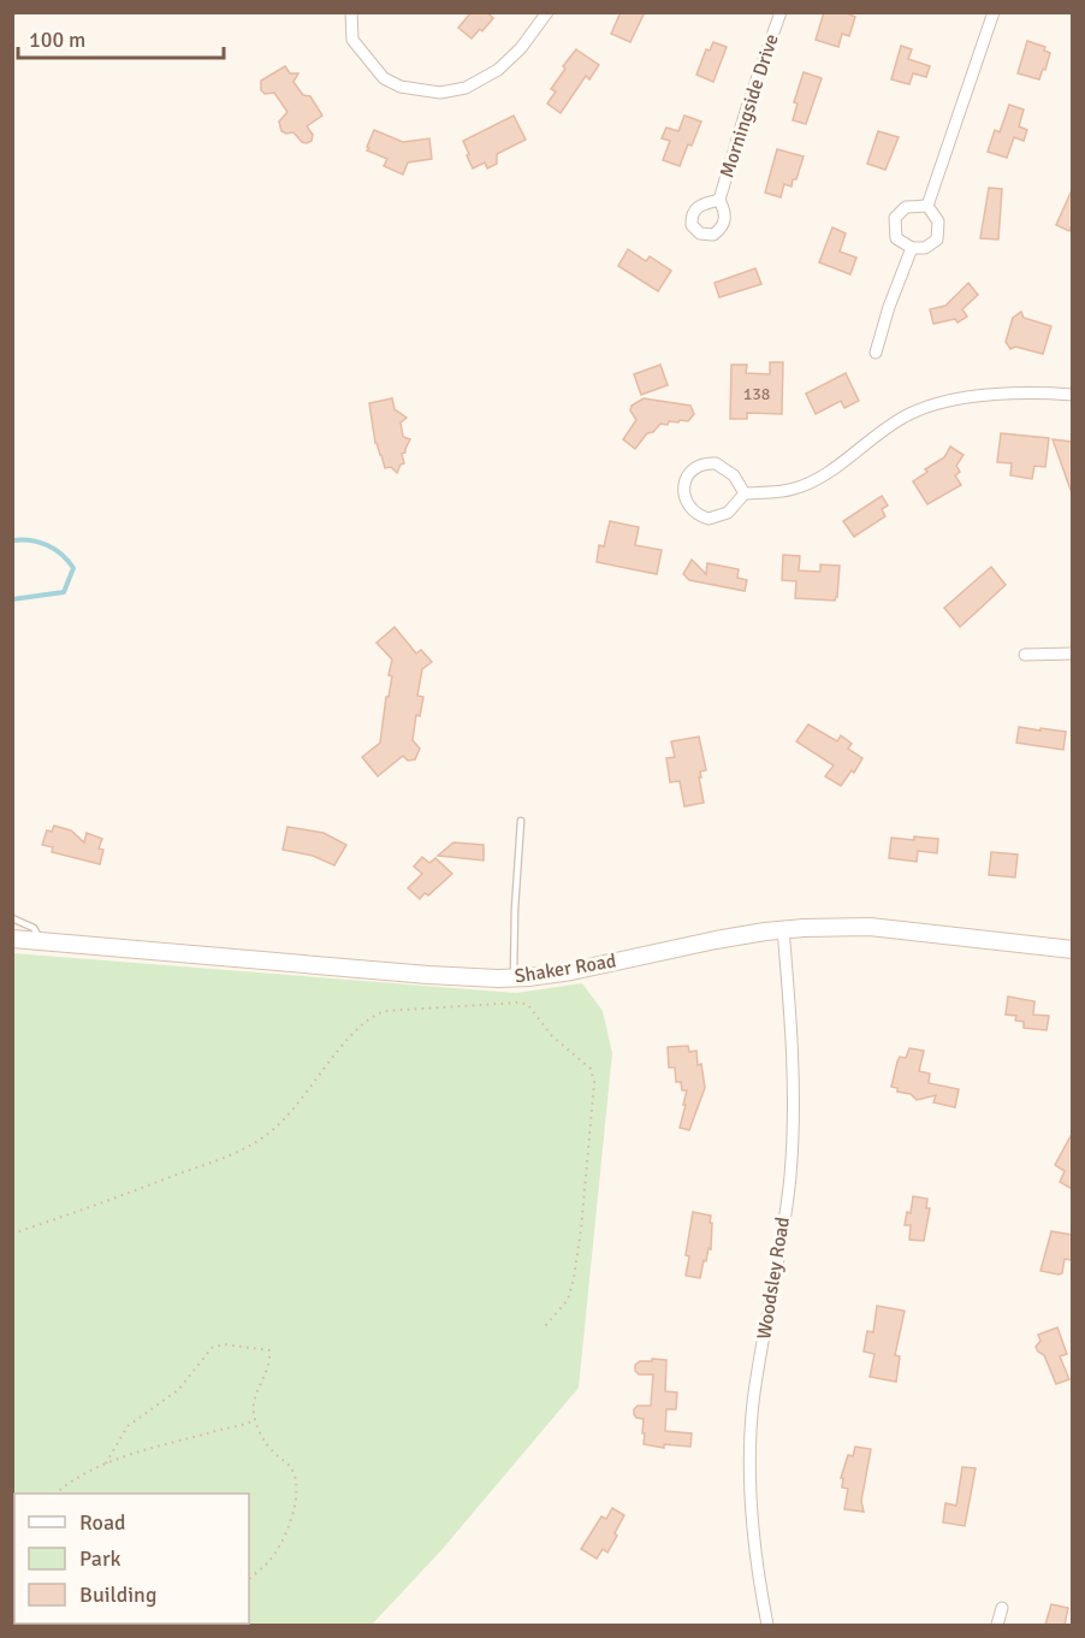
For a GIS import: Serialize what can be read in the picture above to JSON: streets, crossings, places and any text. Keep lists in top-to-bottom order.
{
  "streets": {
    "main road": ["Shaker Road"],
    "street": ["Morningside Drive", "Woodsley Road"]
  },
  "crossings": [
    ["Shaker Road", "Woodsley Road"]
  ],
  "house_numbers": ["138"],
  "legend": ["Road", "Park", "Building"],
  "scale_bar": "100 m"
}
